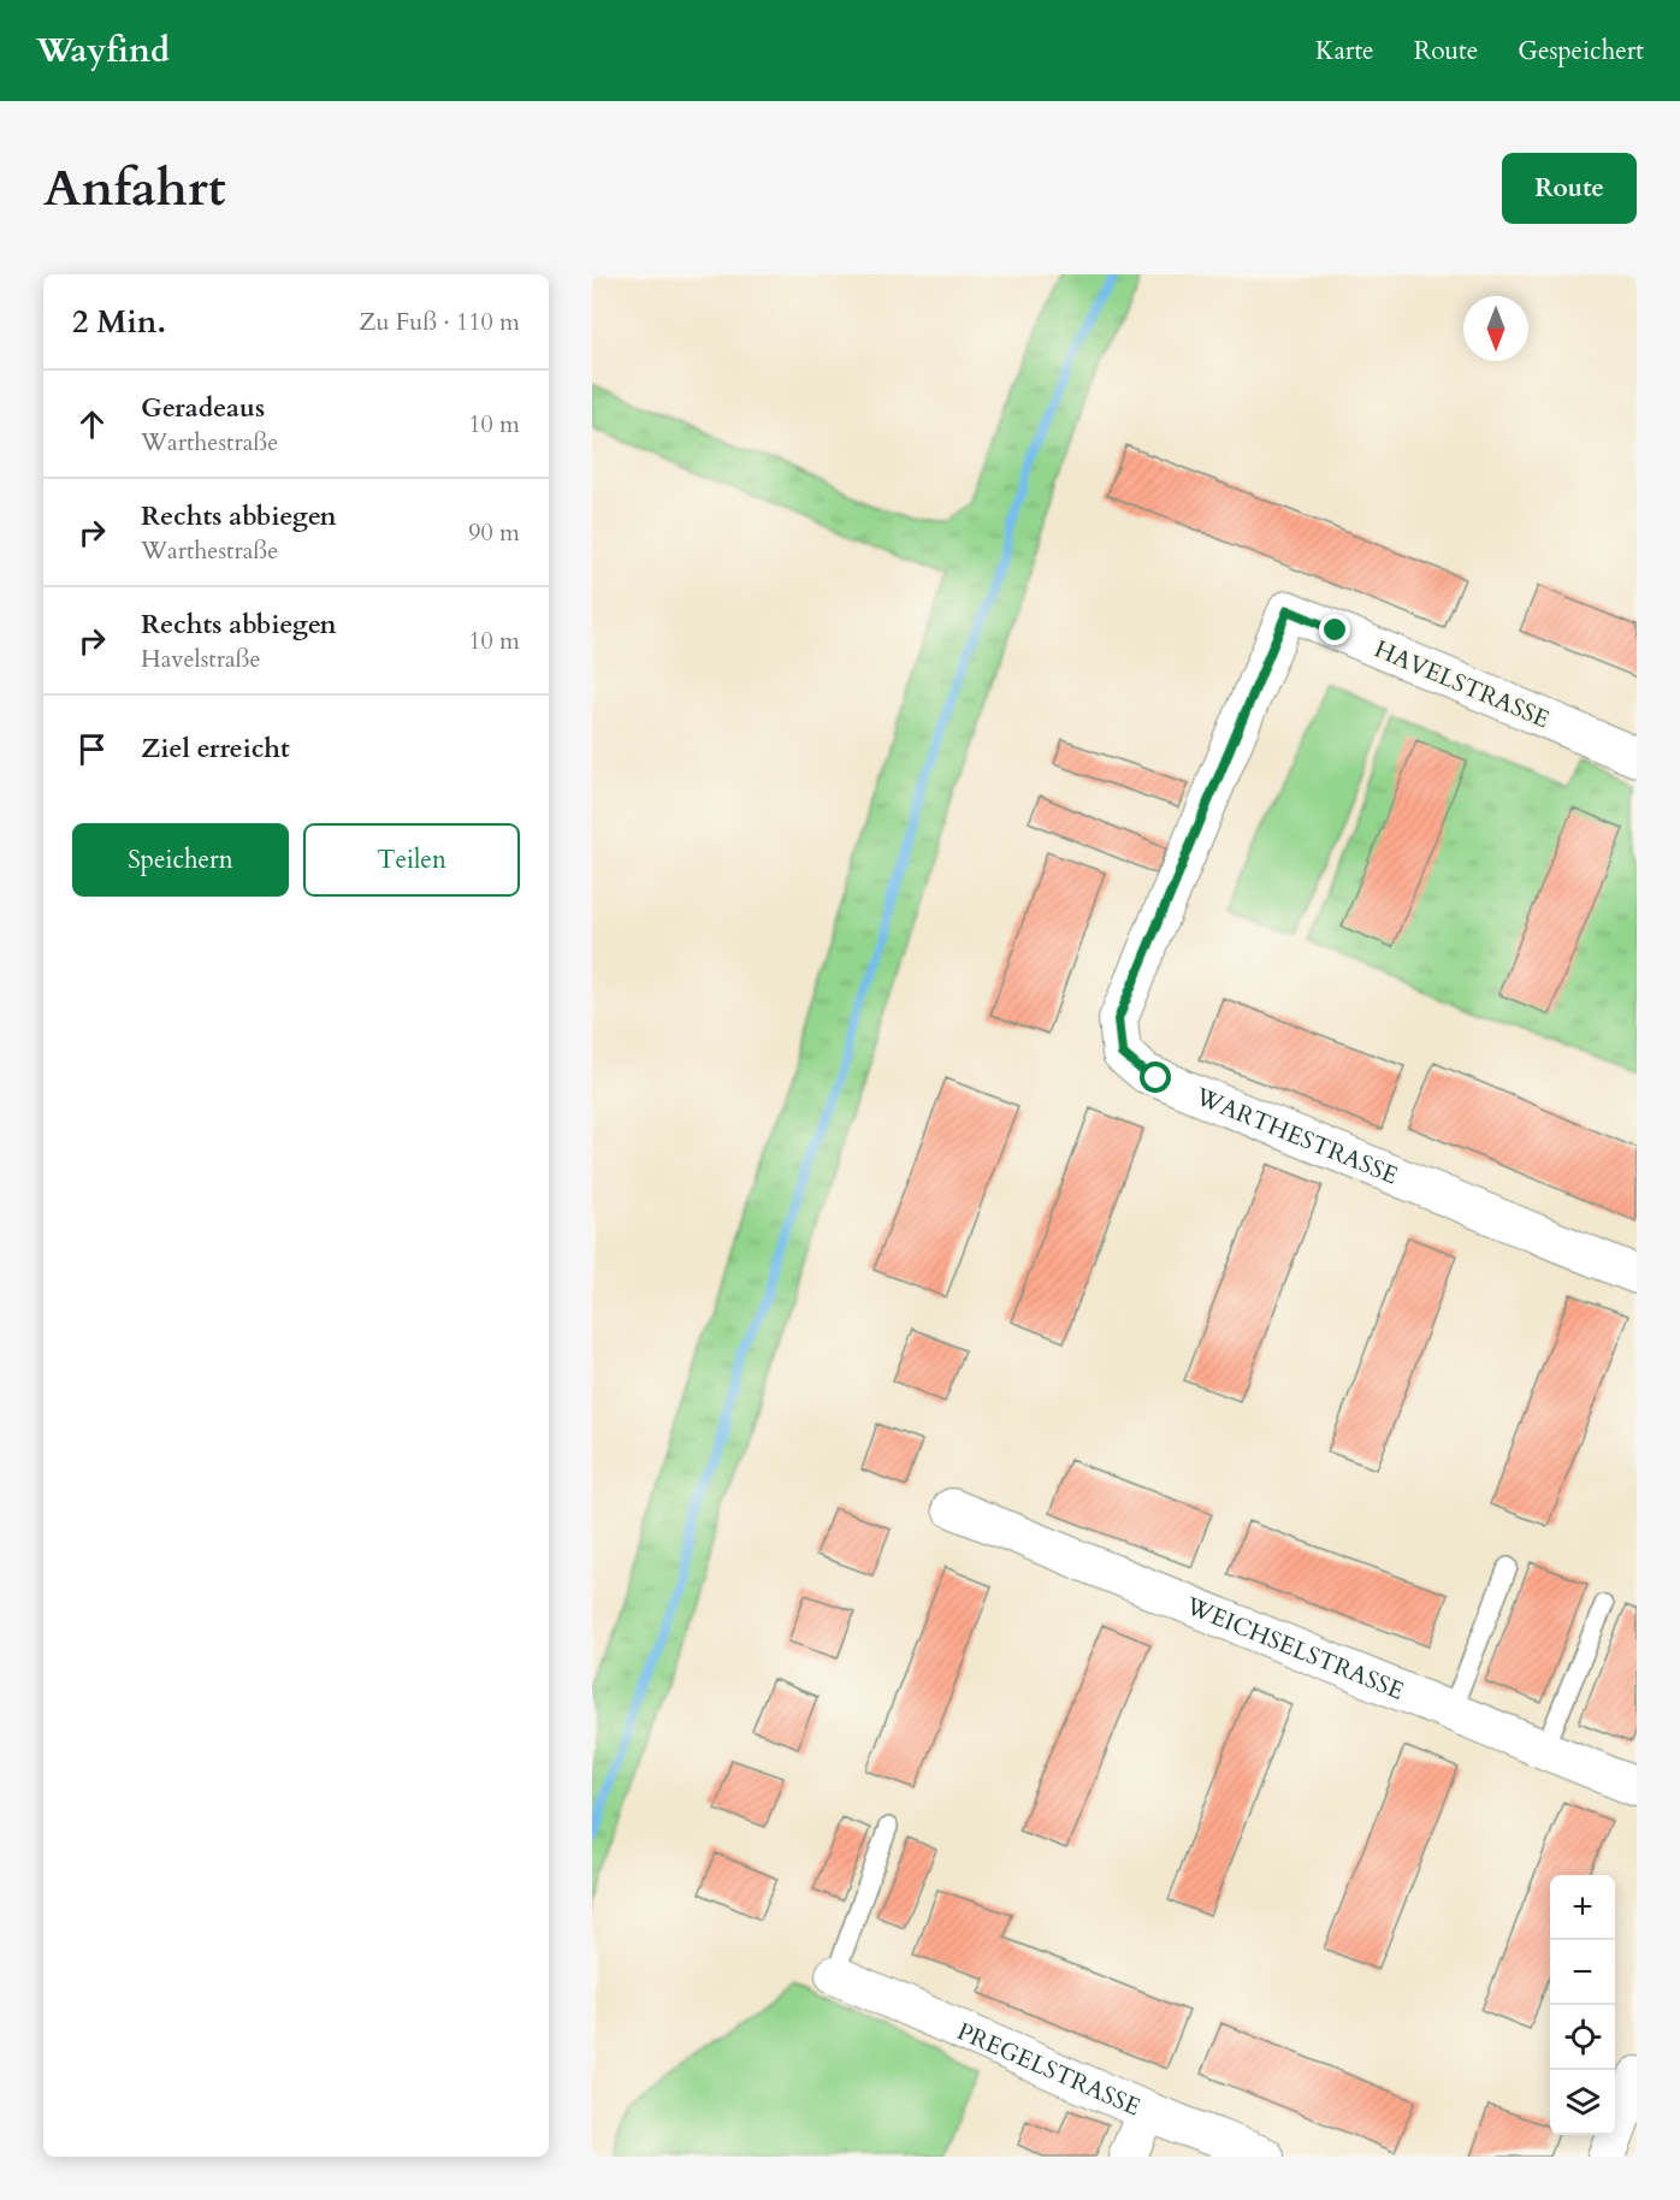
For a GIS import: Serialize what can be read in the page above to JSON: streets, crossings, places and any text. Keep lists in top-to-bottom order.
{
  "streets": {
    "street": [
      "HAVELSTRASSE",
      "WARTHESTRASSE",
      "WEICHSELSTRASSE",
      "PREGELSTRASSE"
    ]
  },
  "crossings": [
    ["HAVELSTRASSE", "WARTHESTRASSE"]
  ],
  "north": "bottom",
  "page": {
    "header": "Wayfind",
    "nav": ["Karte", "Route", "Gespeichert"],
    "buttons": [
      "Route",
      ["Speichern", "Teilen"]
    ],
    "title": "Anfahrt",
    "heading": ["2 Min.", "Zu Fuß · 110 m"],
    "list": [
      ["Geradeaus", "Warthestraße", "10 m"],
      ["Rechts abbiegen", "Warthestraße", "90 m"],
      ["Rechts abbiegen", "Havelstraße", "10 m"],
      "Ziel erreicht"
    ],
    "map_buttons": ["+", "−"]
  }
}
